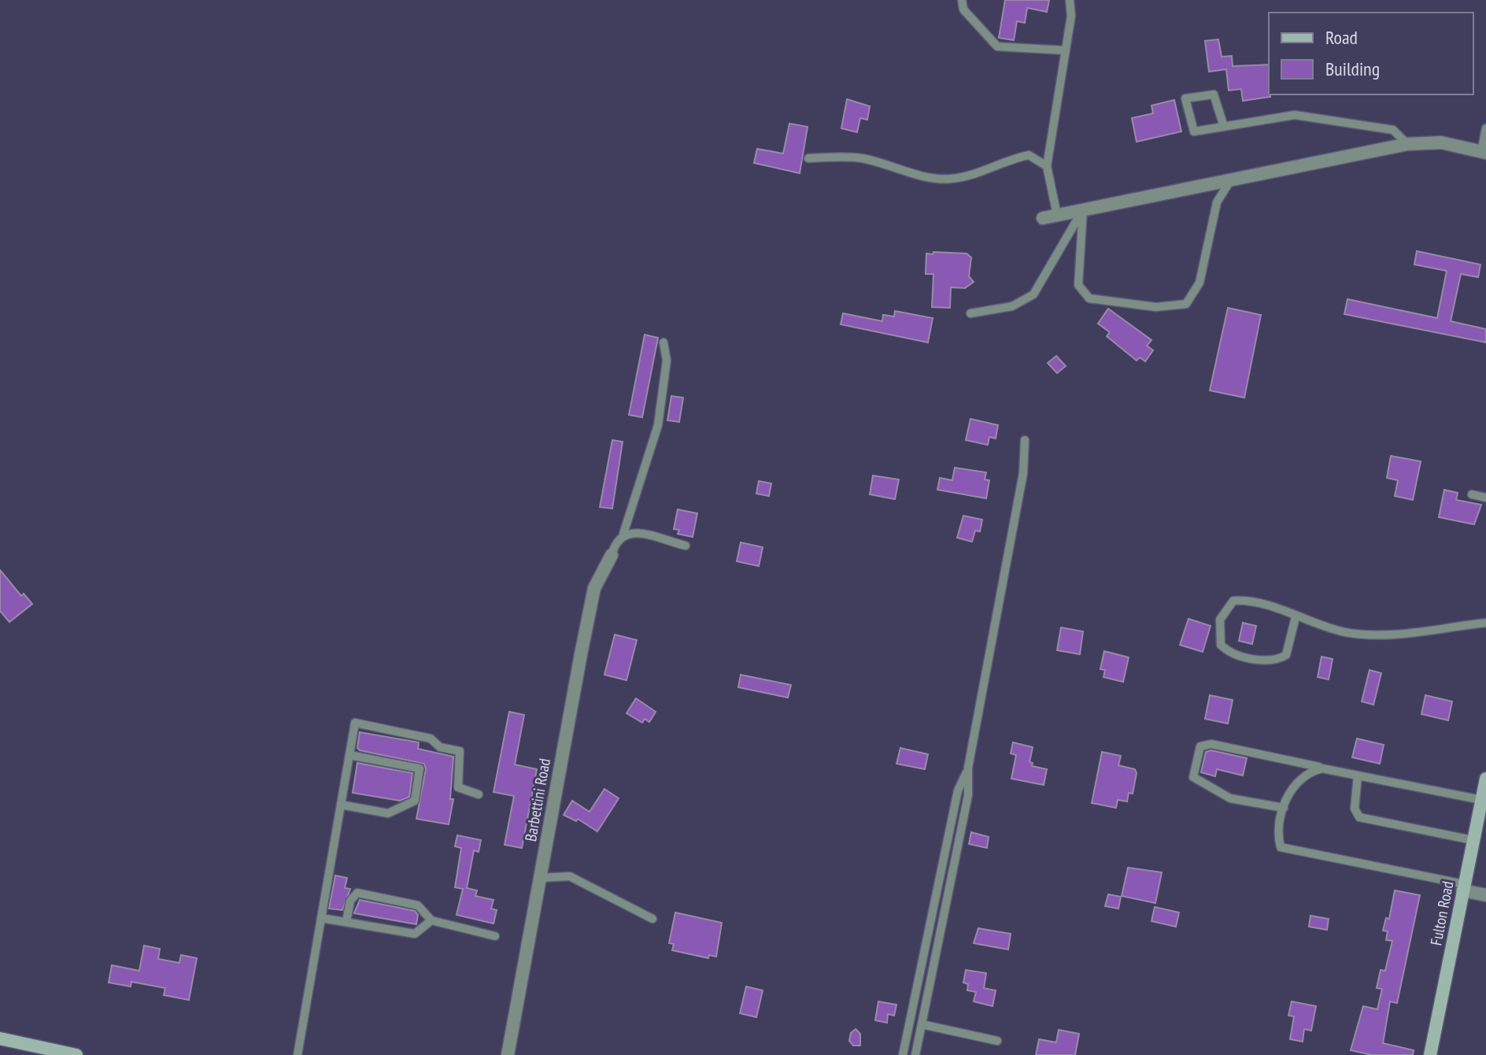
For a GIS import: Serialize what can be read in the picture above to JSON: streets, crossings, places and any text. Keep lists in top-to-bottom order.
{
  "streets": {
    "main road": ["Fulton Road"],
    "street": ["Barbettini Road"]
  },
  "legend": ["Road", "Building"]
}
